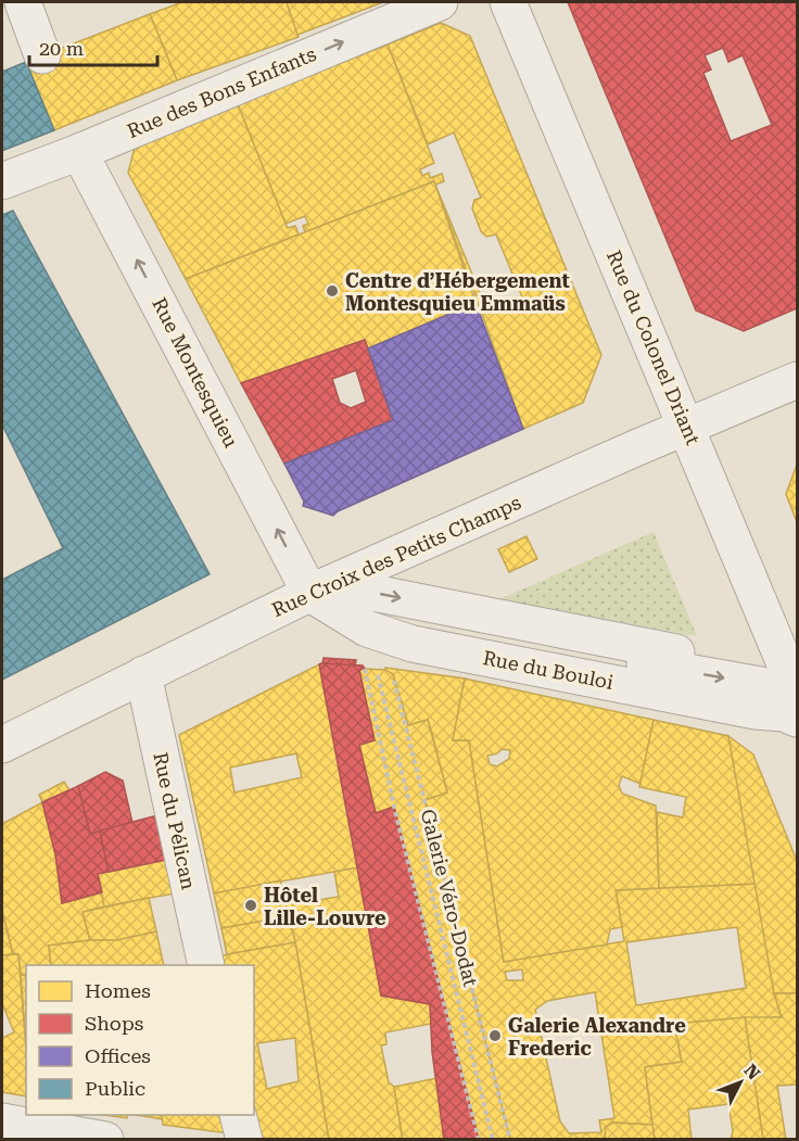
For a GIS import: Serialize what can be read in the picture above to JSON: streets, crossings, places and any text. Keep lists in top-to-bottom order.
{
  "streets": {
    "street": [
      "Rue des Bons Enfants",
      "Rue du Colonel Driant",
      "Rue Montesquieu",
      "Rue Croix des Petits Champs",
      "Rue du Bouloi",
      "Rue du Pélican"
    ],
    "path": ["Galerie Véro-Dodat"]
  },
  "crossings": [
    ["Rue des Bons Enfants", "Rue Montesquieu"],
    ["Rue du Colonel Driant", "Rue Croix des Petits Champs"],
    ["Rue Montesquieu", "Rue Croix des Petits Champs"],
    ["Rue Montesquieu", "Rue du Bouloi"],
    ["Rue Croix des Petits Champs", "Rue du Bouloi"],
    ["Rue Croix des Petits Champs", "Rue du Pélican"]
  ],
  "one_way": ["Rue des Bons Enfants", "Rue Montesquieu"],
  "places": ["Centre d’Hébergement Montesquieu Emmaüs", "Hôtel Lille-Louvre", "Galerie Alexandre Frederic"],
  "legend": [
    "Homes",
    "Shops",
    "Offices",
    "Public"
  ],
  "scale_bar": "20 m",
  "north": "top right"
}
